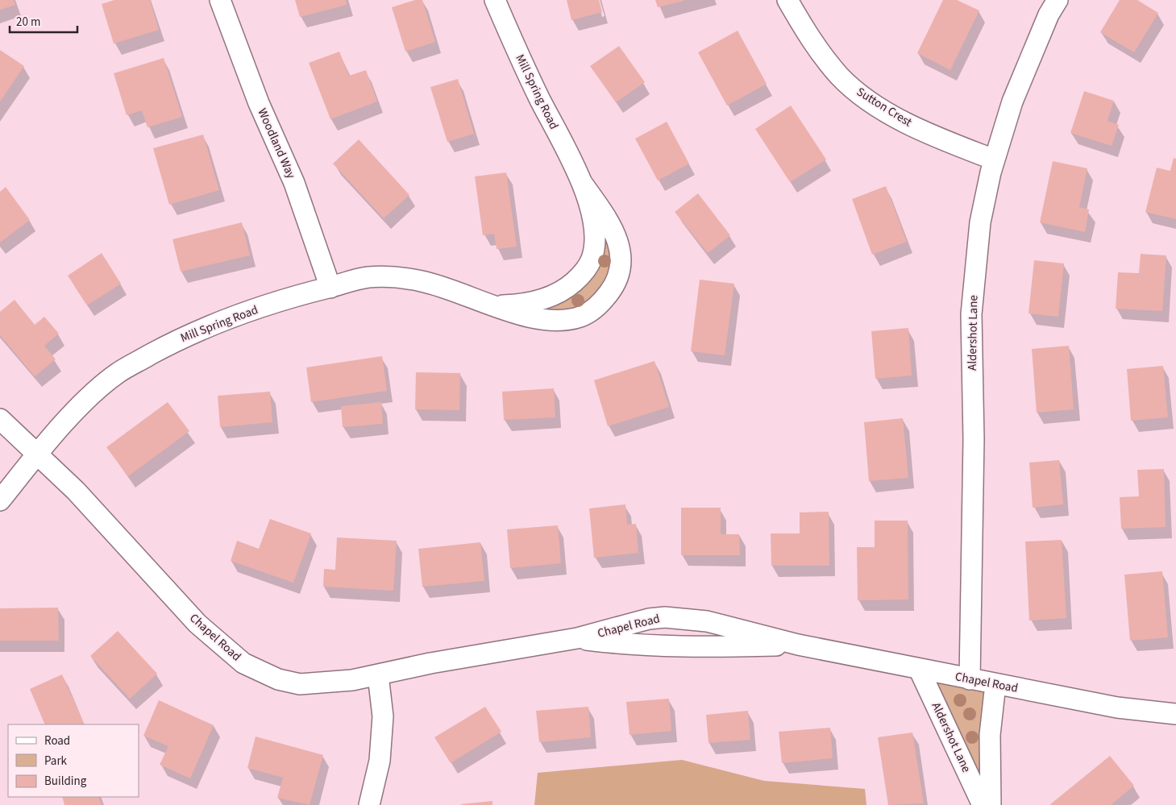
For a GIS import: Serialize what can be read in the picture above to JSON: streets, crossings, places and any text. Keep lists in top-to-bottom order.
{
  "streets": {
    "street": [
      "Mill Spring Road",
      "Sutton Crest",
      "Woodland Way",
      "Aldershot Lane",
      "Chapel Road"
    ]
  },
  "crossings": [
    ["Mill Spring Road", "Woodland Way"],
    ["Mill Spring Road", "Chapel Road"],
    ["Sutton Crest", "Aldershot Lane"],
    ["Aldershot Lane", "Chapel Road"]
  ],
  "legend": ["Road", "Park", "Building"],
  "scale_bar": "20 m"
}
